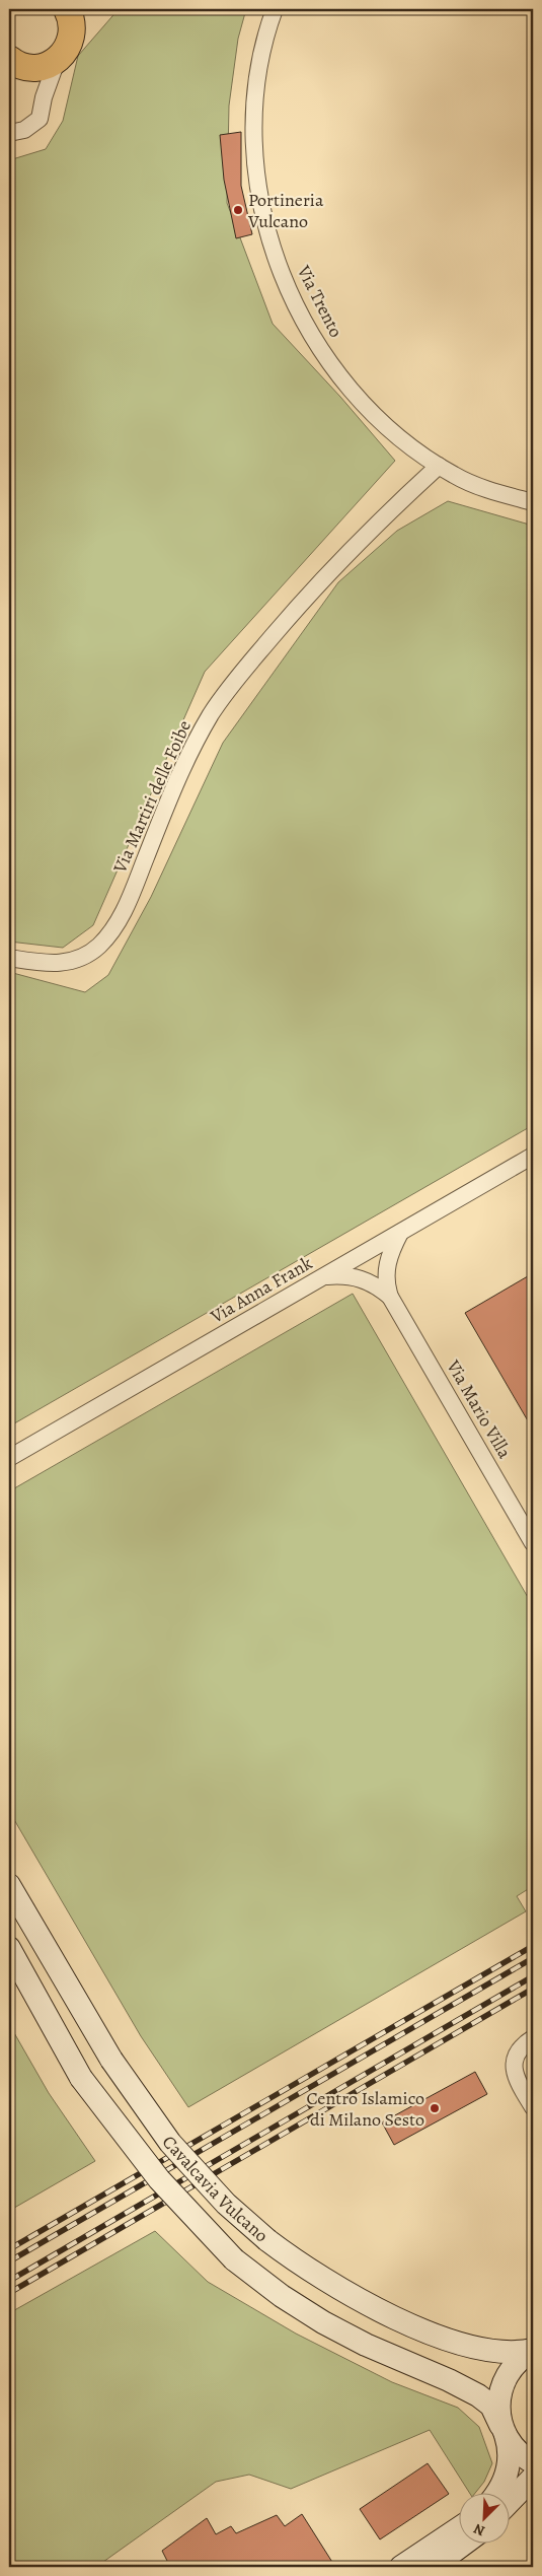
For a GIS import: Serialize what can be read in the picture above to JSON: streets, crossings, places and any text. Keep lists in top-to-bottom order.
{
  "streets": {
    "main road": ["Cavalcavia Vulcano"],
    "street": [
      "Via Trento",
      "Via Martiri delle Foibe",
      "Via Anna Frank",
      "Via Mario Villa"
    ]
  },
  "crossings": [
    ["Via Trento", "Via Martiri delle Foibe"],
    ["Via Anna Frank", "Via Mario Villa"]
  ],
  "places": ["Portineria Vulcano", "Centro Islamico di Milano Sesto"],
  "north": "bottom left"
}
